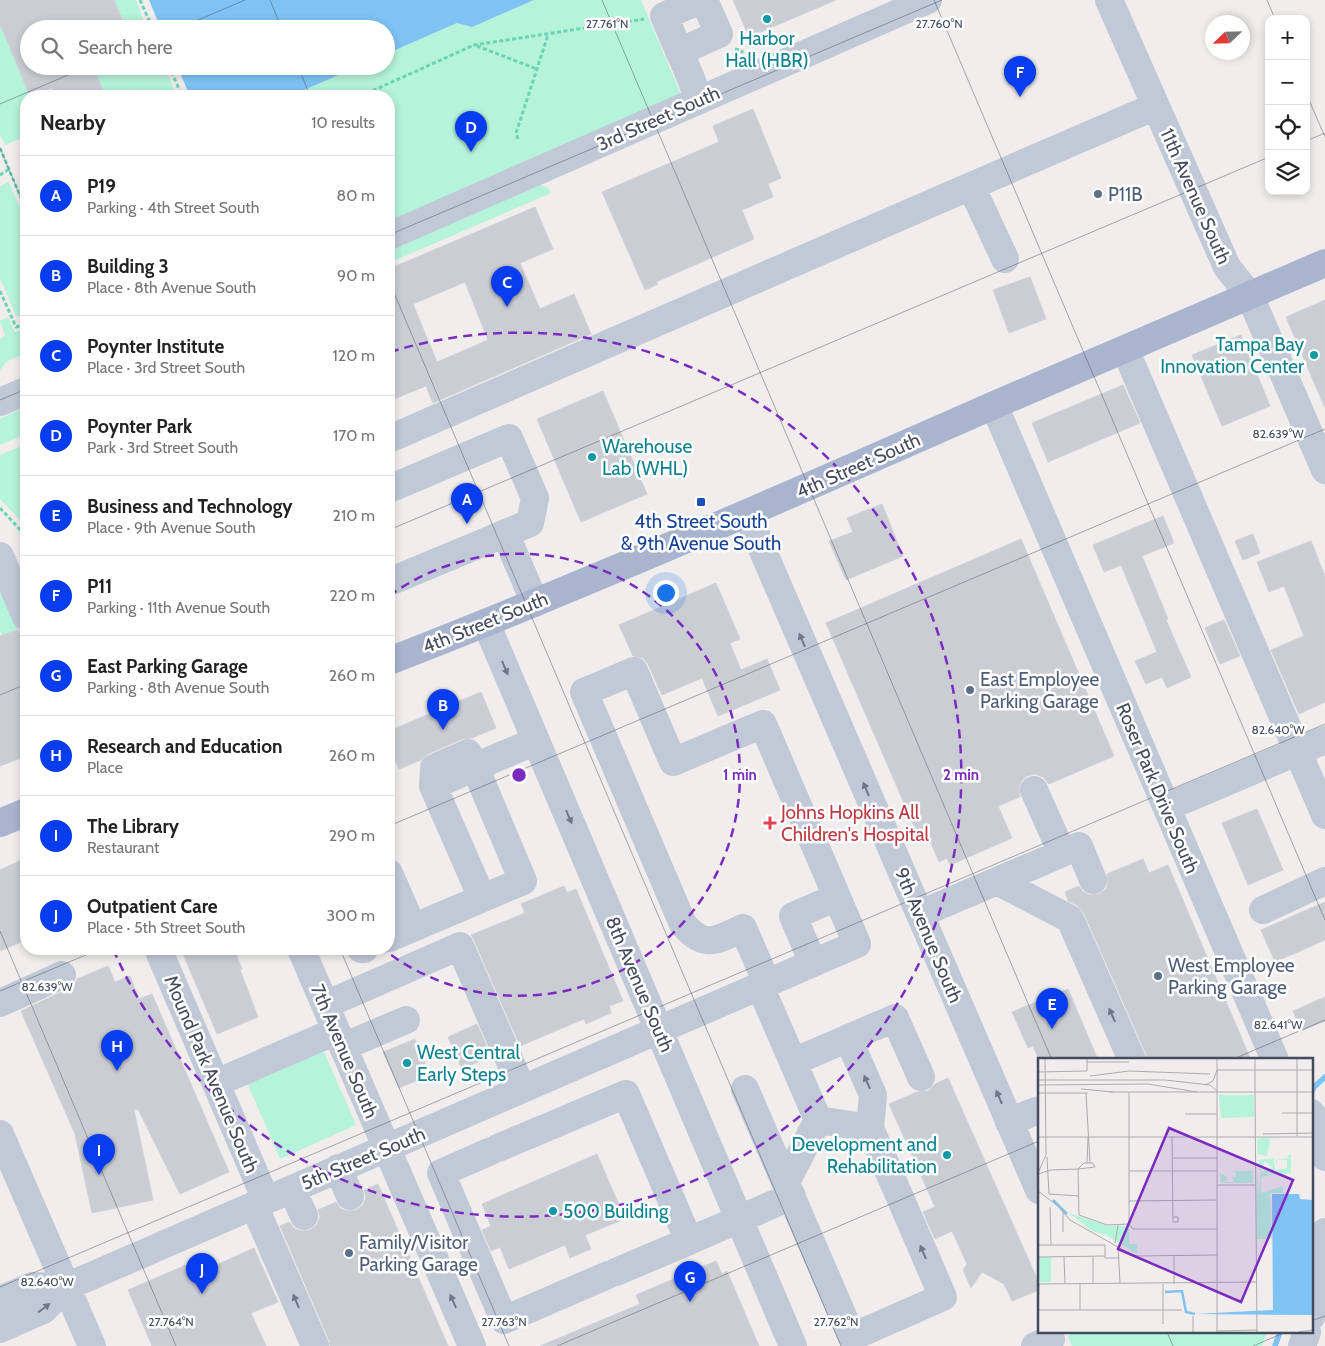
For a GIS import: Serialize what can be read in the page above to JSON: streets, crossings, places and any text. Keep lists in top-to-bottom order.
{
  "streets": {
    "main road": ["4th Street South"],
    "street": [
      "3rd Street South",
      "11th Avenue South",
      "Roser Park Drive South",
      "9th Avenue South",
      "8th Avenue South",
      "7th Avenue South",
      "Mound Park Avenue South",
      "5th Street South"
    ]
  },
  "crossings": [
    ["11th Avenue South", "4th Street South"],
    ["4th Street South", "Roser Park Drive South"],
    ["4th Street South", "9th Avenue South"],
    ["4th Street South", "8th Avenue South"],
    ["8th Avenue South", "5th Street South"],
    ["7th Avenue South", "5th Street South"],
    ["Mound Park Avenue South", "5th Street South"]
  ],
  "one_way": ["8th Avenue South"],
  "places": {
    "other": [
      "Harbor Hall (HBR)",
      "P11B",
      "Tampa Bay Innovation Center",
      "Warehouse Lab (WHL)",
      "East Employee Parking Garage",
      "West Employee Parking Garage",
      "West Central Early Steps",
      "Development and Rehabilitation",
      "500 Building",
      "Family/Visitor Parking Garage"
    ],
    "transit": ["4th Street South & 9th Avenue South"],
    "health": ["Johns Hopkins All Children's Hospital"]
  },
  "north": "bottom left",
  "page": {
    "map_buttons": ["+", "−"],
    "search": "Search here",
    "pins": [
      "F",
      "D",
      "C",
      "A",
      "B",
      "E",
      "H",
      "I",
      "J",
      "G"
    ],
    "heading": ["Nearby", "10 results"],
    "list": [
      {
        "mark": "A",
        "name": "P19",
        "note": "Parking · 4th Street South",
        "value": "80 m"
      },
      {
        "mark": "B",
        "name": "Building 3",
        "note": "Place · 8th Avenue South",
        "value": "90 m"
      },
      {
        "mark": "C",
        "name": "Poynter Institute",
        "note": "Place · 3rd Street South",
        "value": "120 m"
      },
      {
        "mark": "D",
        "name": "Poynter Park",
        "note": "Park · 3rd Street South",
        "value": "170 m"
      },
      {
        "mark": "E",
        "name": "Business and Technology",
        "note": "Place · 9th Avenue South",
        "value": "210 m"
      },
      {
        "mark": "F",
        "name": "P11",
        "note": "Parking · 11th Avenue South",
        "value": "220 m"
      },
      {
        "mark": "G",
        "name": "East Parking Garage",
        "note": "Parking · 8th Avenue South",
        "value": "260 m"
      },
      {
        "mark": "H",
        "name": "Research and Education",
        "note": "Place",
        "value": "260 m"
      },
      {
        "mark": "I",
        "name": "The Library",
        "note": "Restaurant",
        "value": "290 m"
      },
      {
        "mark": "J",
        "name": "Outpatient Care",
        "note": "Place · 5th Street South",
        "value": "300 m"
      }
    ]
  },
  "coordinates": [
    "27.761°N",
    "27.760°N",
    "82.639°W",
    "82.640°W",
    "82.641°W",
    "27.764°N",
    "27.763°N",
    "27.762°N"
  ],
  "rings": ["1 min", "2 min"]
}
